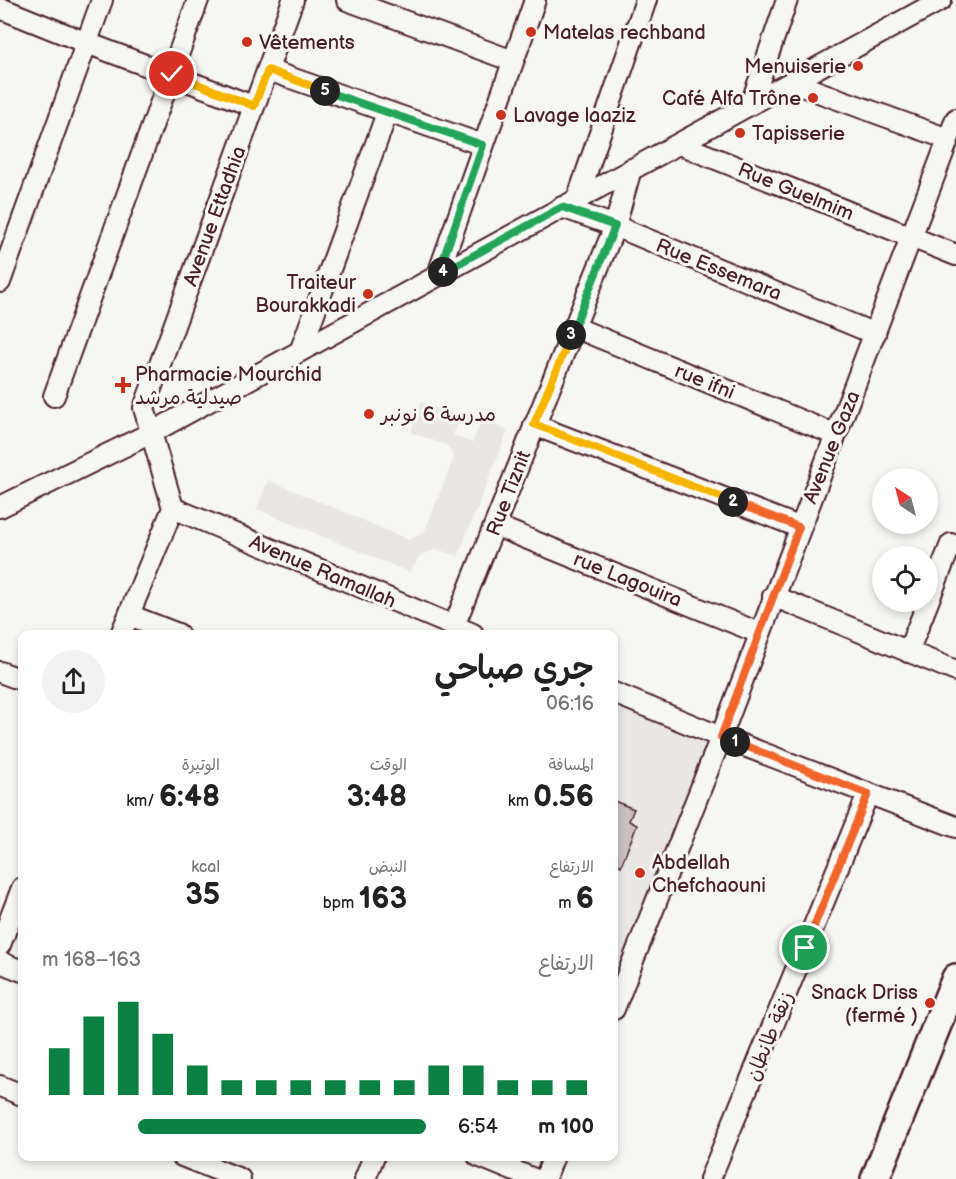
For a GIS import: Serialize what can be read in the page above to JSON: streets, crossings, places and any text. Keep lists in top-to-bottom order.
{
  "streets": {
    "street": [
      "Rue Guelmim",
      "Avenue Ettadhia",
      "Rue Essemara",
      "rue ifni",
      "Avenue Gaza",
      "Rue Tiznit",
      "Avenue Ramallah",
      "rue Lagouira",
      "زنقة طانطان"
    ]
  },
  "crossings": [
    ["Rue Guelmim", "Avenue Gaza"],
    ["Avenue Ettadhia", "Avenue Ramallah"],
    ["Rue Essemara", "Avenue Gaza"],
    ["Rue Essemara", "Rue Tiznit"],
    ["rue ifni", "Avenue Gaza"],
    ["rue ifni", "Rue Tiznit"],
    ["Avenue Gaza", "rue Lagouira"],
    ["Rue Tiznit", "Avenue Ramallah"],
    ["Rue Tiznit", "rue Lagouira"]
  ],
  "places": {
    "other": [
      "Matelas rechband",
      "Vêtements",
      "Menuiserie",
      "Café Alfa Trône",
      "Lavage laaziz",
      "Tapisserie",
      "Traiteur Bourakkadi",
      "مدرسة 6 نونبر",
      "Abdellah Chefchaouni",
      "Snack Driss (fermé )"
    ],
    "health": ["Pharmacie Mourchid صيدلية مرشد"]
  },
  "north": "top left",
  "page": {
    "pins": [
      "5",
      "4",
      "3",
      "2",
      "1"
    ],
    "heading": ["جري صباحي", "06:16"],
    "stats": [
      ["المسافة", "0.56 km"],
      ["الوقت", "3:48"],
      ["الوتيرة", "6:48 /km"],
      ["الارتفاع", "6 m"],
      ["النبض", "163 bpm"],
      ["kcal", "35"]
    ],
    "chart": ["الارتفاع", "163–168 m"],
    "list": [
      {
        "name": "100 m",
        "note": "6:54"
      }
    ]
  }
}
